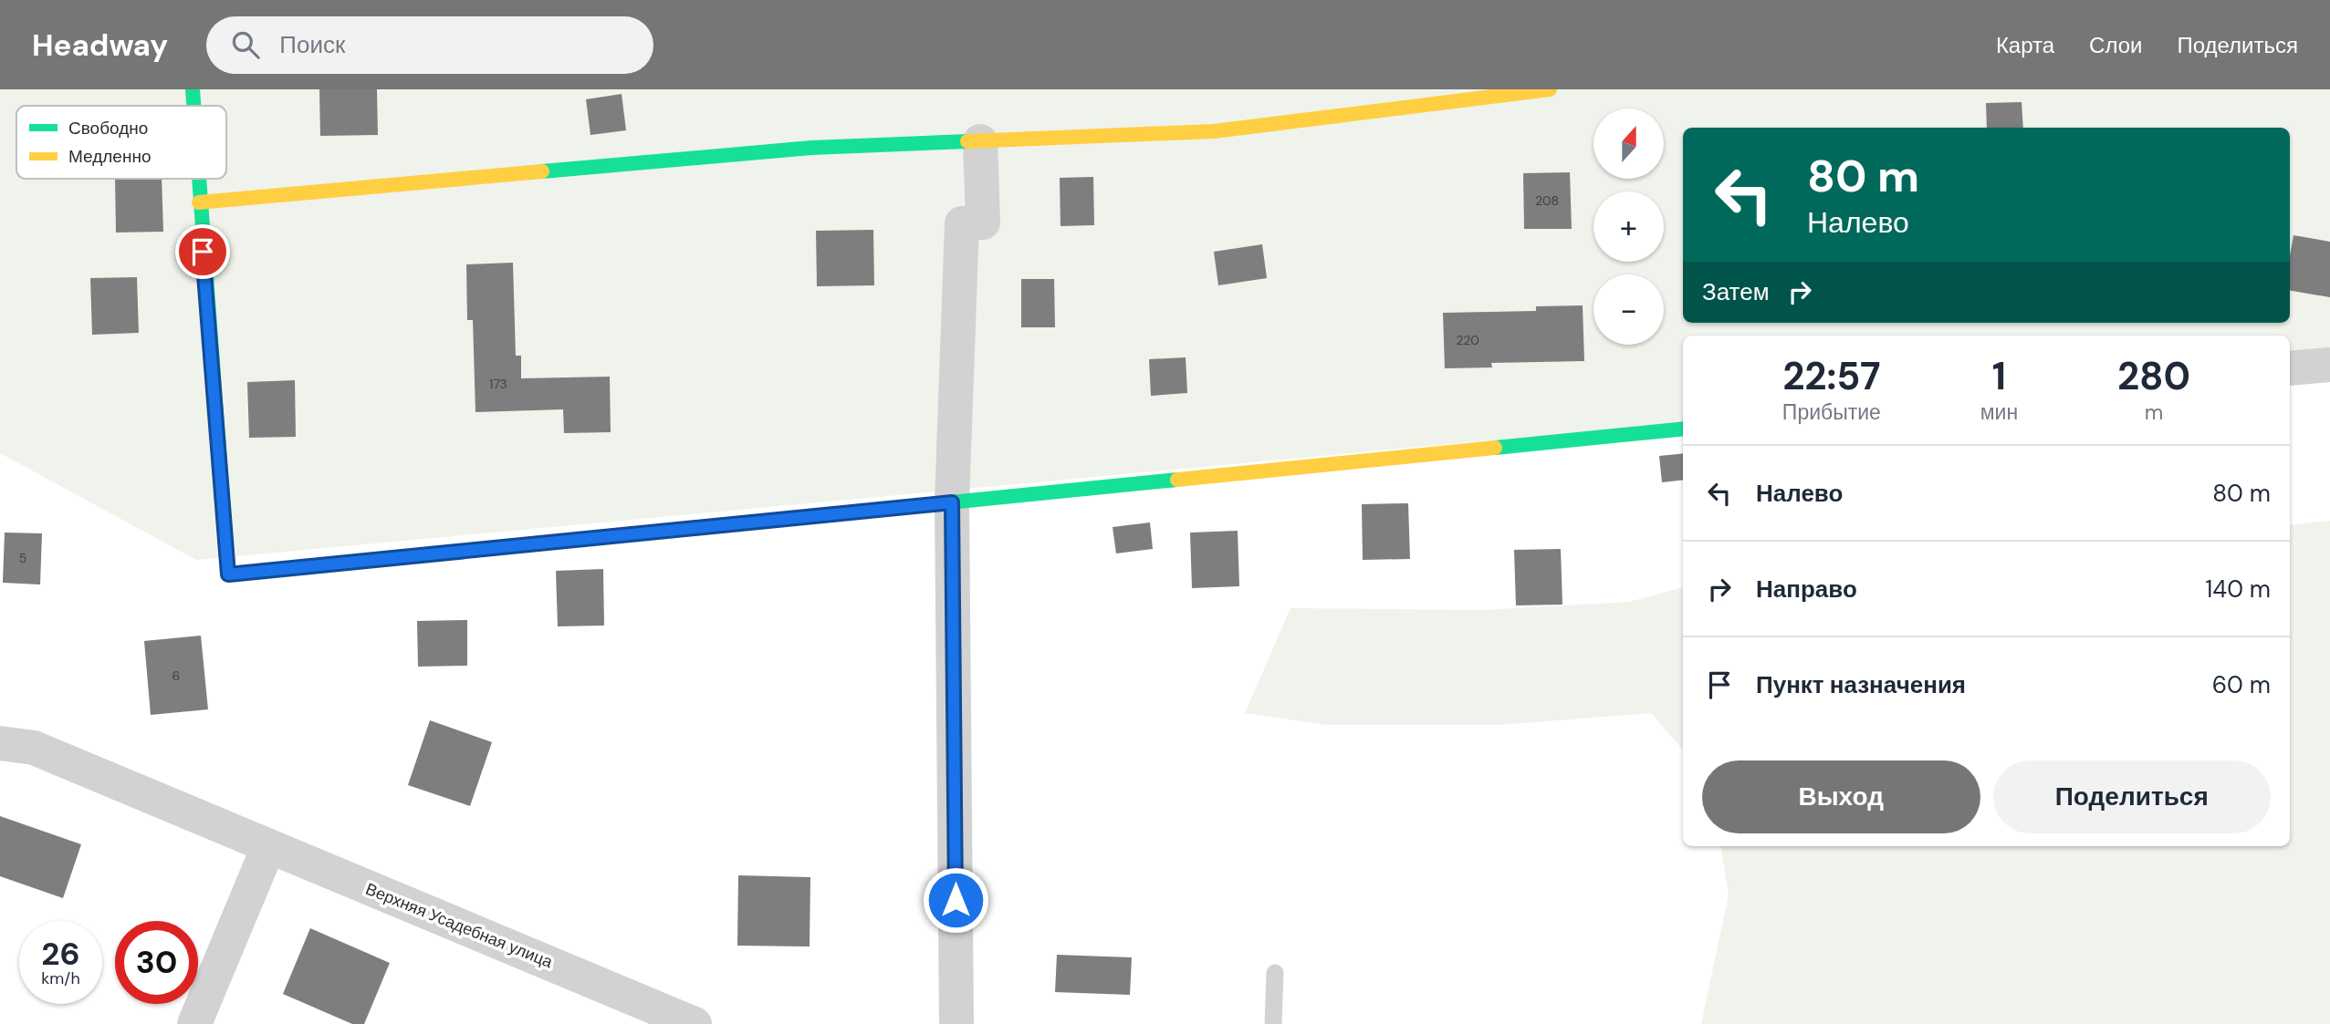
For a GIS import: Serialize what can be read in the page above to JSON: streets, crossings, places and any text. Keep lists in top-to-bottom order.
{
  "streets": {
    "street": ["Верхняя Усадебная улица"]
  },
  "house_numbers": [
    "208",
    "220",
    "173",
    "5",
    "6"
  ],
  "legend": ["Свободно", "Медленно"],
  "north": "top",
  "page": {
    "header": "Headway",
    "search": "Поиск",
    "nav": ["Карта", "Слои", "Поделиться"],
    "map_buttons": ["+", "−"],
    "turn": ["80 m", "Налево"],
    "then": "Затем",
    "eta": [
      "22:57",
      "Прибытие",
      "1",
      "мин",
      "280",
      "m"
    ],
    "list": [
      {
        "name": "Налево",
        "value": "80 m"
      },
      {
        "name": "Направо",
        "value": "140 m"
      },
      {
        "name": "Пункт назначения",
        "value": "60 m"
      }
    ],
    "buttons": ["Выход", "Поделиться"],
    "speed": "26 km/h",
    "limit": "30"
  }
}
